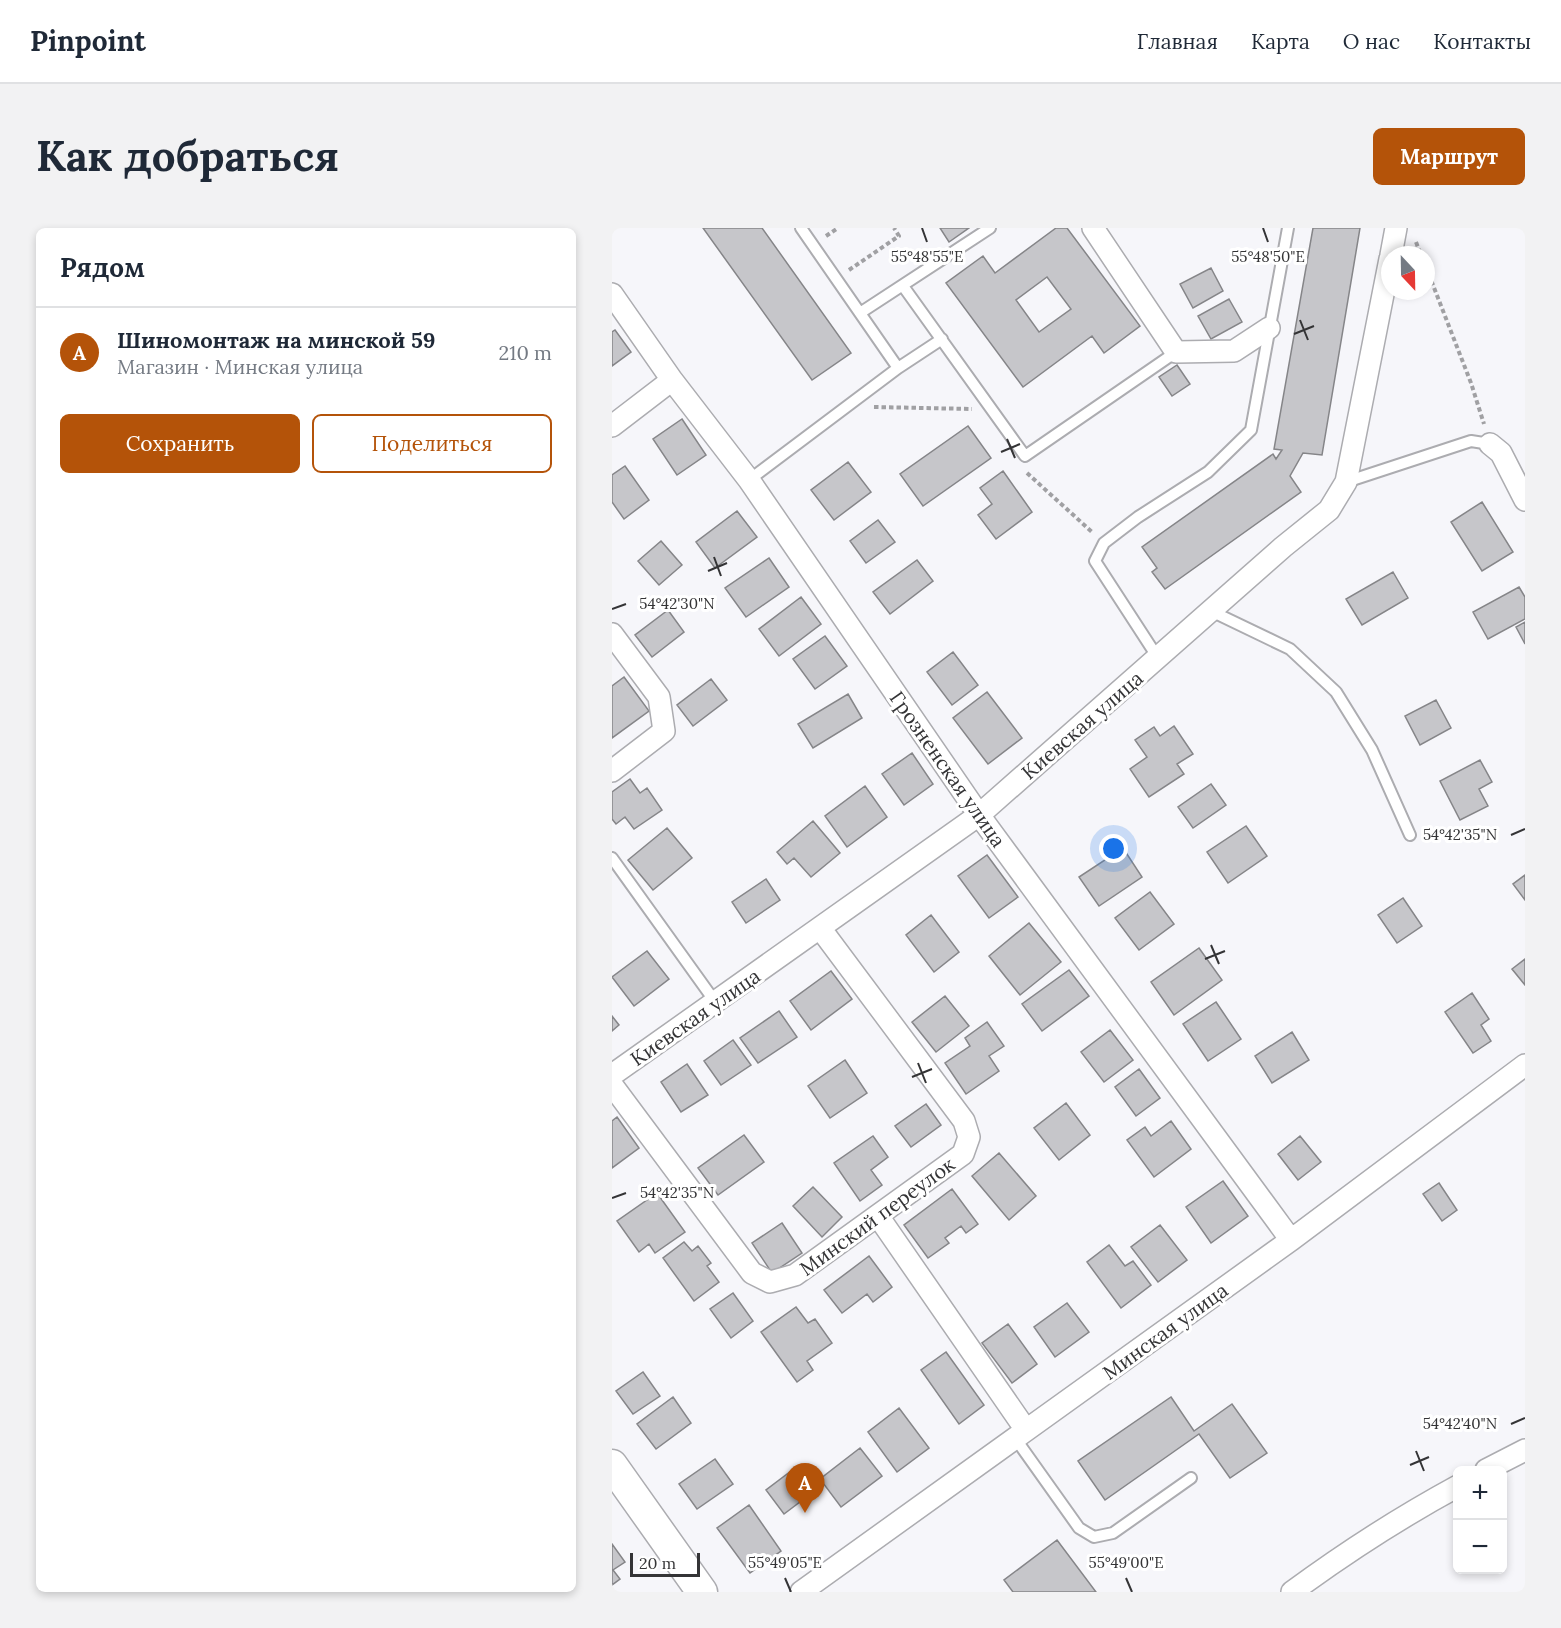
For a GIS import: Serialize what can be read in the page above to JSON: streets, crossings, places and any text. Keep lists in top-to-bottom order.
{
  "streets": {
    "street": [
      "Киевская улица",
      "Грозненская улица",
      "Минский переулок",
      "Минская улица"
    ]
  },
  "crossings": [
    ["Киевская улица", "Грозненская улица"],
    ["Киевская улица", "Минский переулок"],
    ["Грозненская улица", "Минская улица"]
  ],
  "scale_bar": "20 m",
  "north": "bottom",
  "page": {
    "header": "Pinpoint",
    "nav": [
      "Главная",
      "Карта",
      "О нас",
      "Контакты"
    ],
    "buttons": [
      "Маршрут",
      ["Сохранить", "Поделиться"]
    ],
    "title": "Как добраться",
    "heading": "Рядом",
    "list": [
      {
        "mark": "A",
        "name": "Шиномонтаж на минской 59",
        "note": "Магазин · Минская улица",
        "value": "210 m"
      }
    ],
    "pins": "A",
    "map_buttons": ["+", "−"],
    "scale": "20 m"
  },
  "coordinates": [
    "55°48'55\"E",
    "55°48'50\"E",
    "54°42'30\"N",
    "54°42'35\"N",
    "54°42'40\"N",
    "55°49'05\"E",
    "55°49'00\"E"
  ]
}
